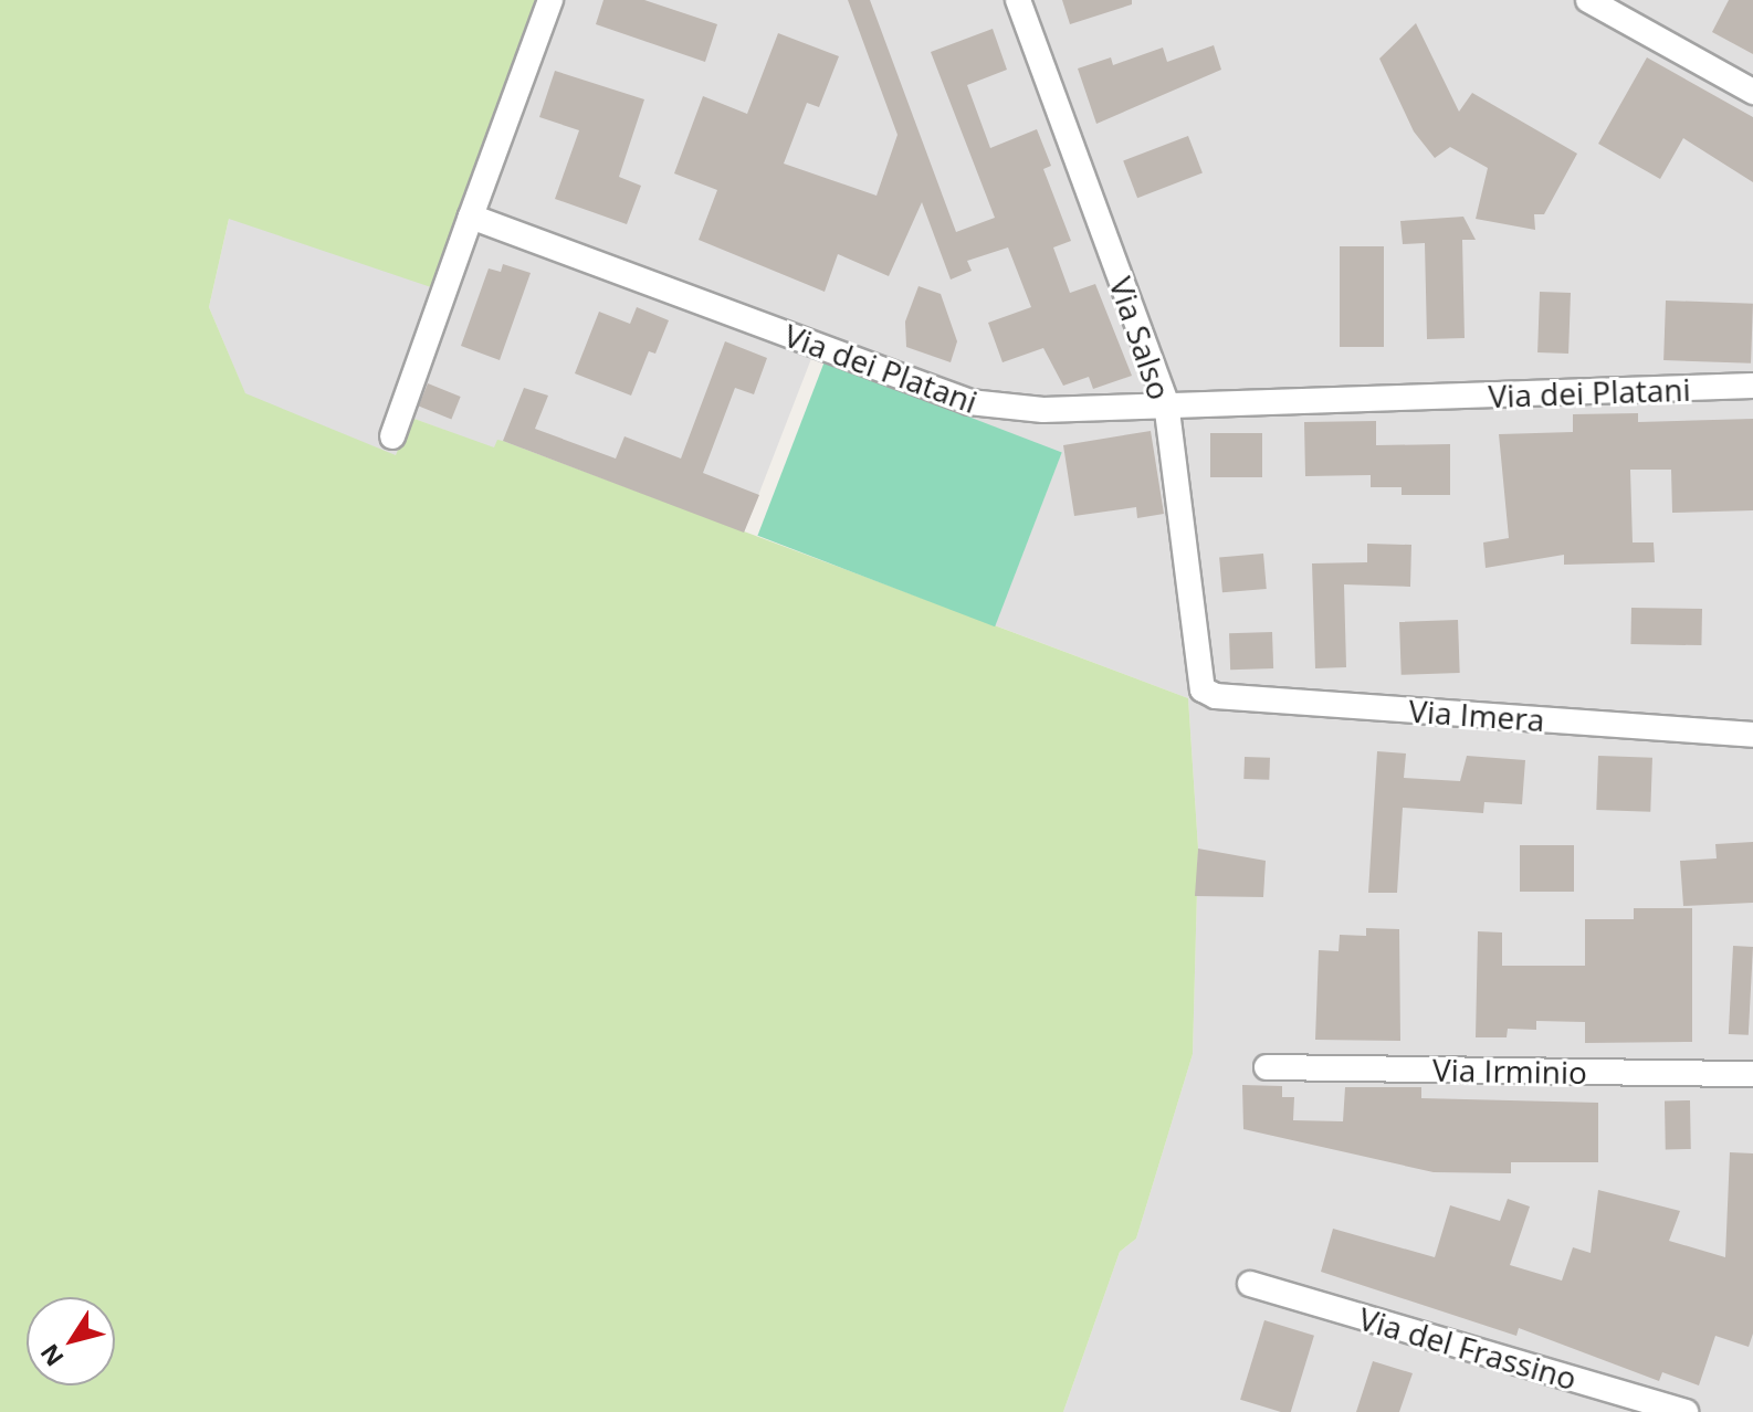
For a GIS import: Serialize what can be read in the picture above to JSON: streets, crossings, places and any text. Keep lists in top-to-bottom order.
{
  "streets": {
    "street": [
      "Via Salso",
      "Via dei Platani",
      "Via Imera",
      "Via Irminio",
      "Via del Frassino"
    ]
  },
  "crossings": [
    ["Via Salso", "Via dei Platani"],
    ["Via Salso", "Via Imera"]
  ],
  "north": "bottom left"
}
